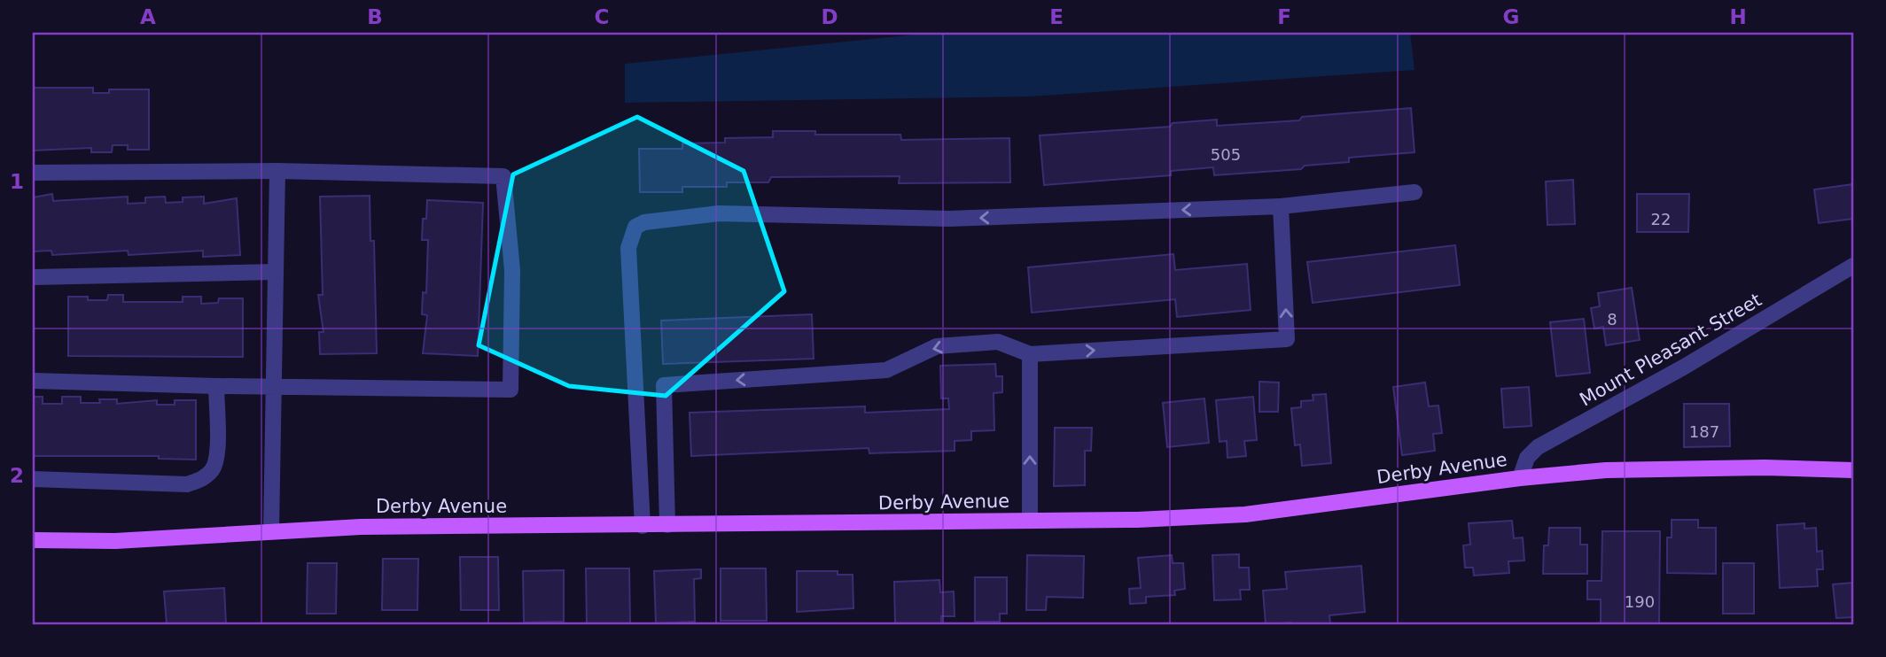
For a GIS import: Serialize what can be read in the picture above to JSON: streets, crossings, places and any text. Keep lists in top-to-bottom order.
{
  "streets": {
    "main road": ["Derby Avenue"],
    "street": ["Mount Pleasant Street"]
  },
  "crossings": [
    ["Mount Pleasant Street", "Derby Avenue"]
  ],
  "house_numbers": [
    "505",
    "22",
    "8",
    "187",
    "190"
  ],
  "grid": {
    "columns": [
      "A",
      "B",
      "C",
      "D",
      "E",
      "F",
      "G",
      "H"
    ],
    "rows": ["1", "2"]
  }
}
